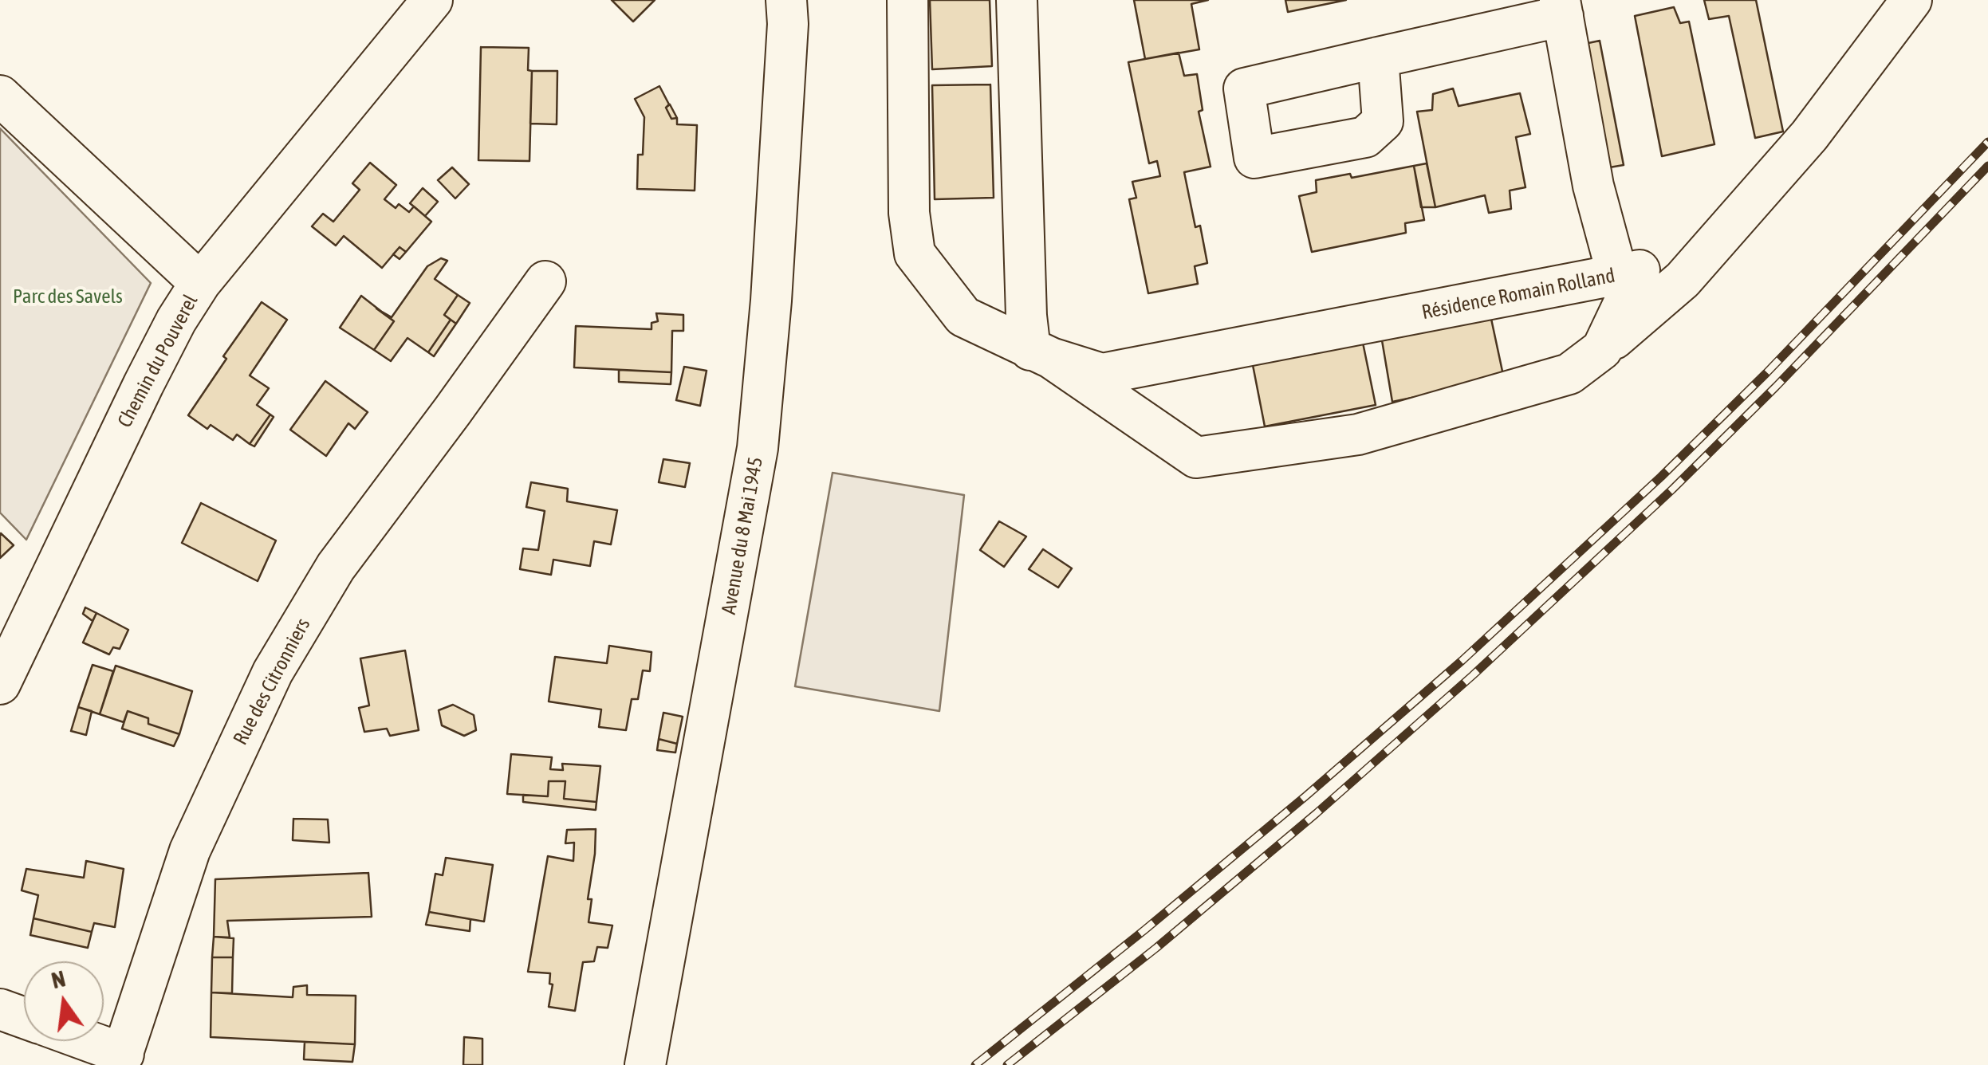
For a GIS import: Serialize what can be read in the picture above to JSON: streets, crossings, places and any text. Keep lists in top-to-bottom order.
{
  "streets": {
    "street": [
      "Résidence Romain Rolland",
      "Chemin du Pouverel",
      "Avenue du 8 Mai 1945",
      "Rue des Citronniers"
    ]
  },
  "parks": ["Parc des Savels"],
  "north": "top"
}
